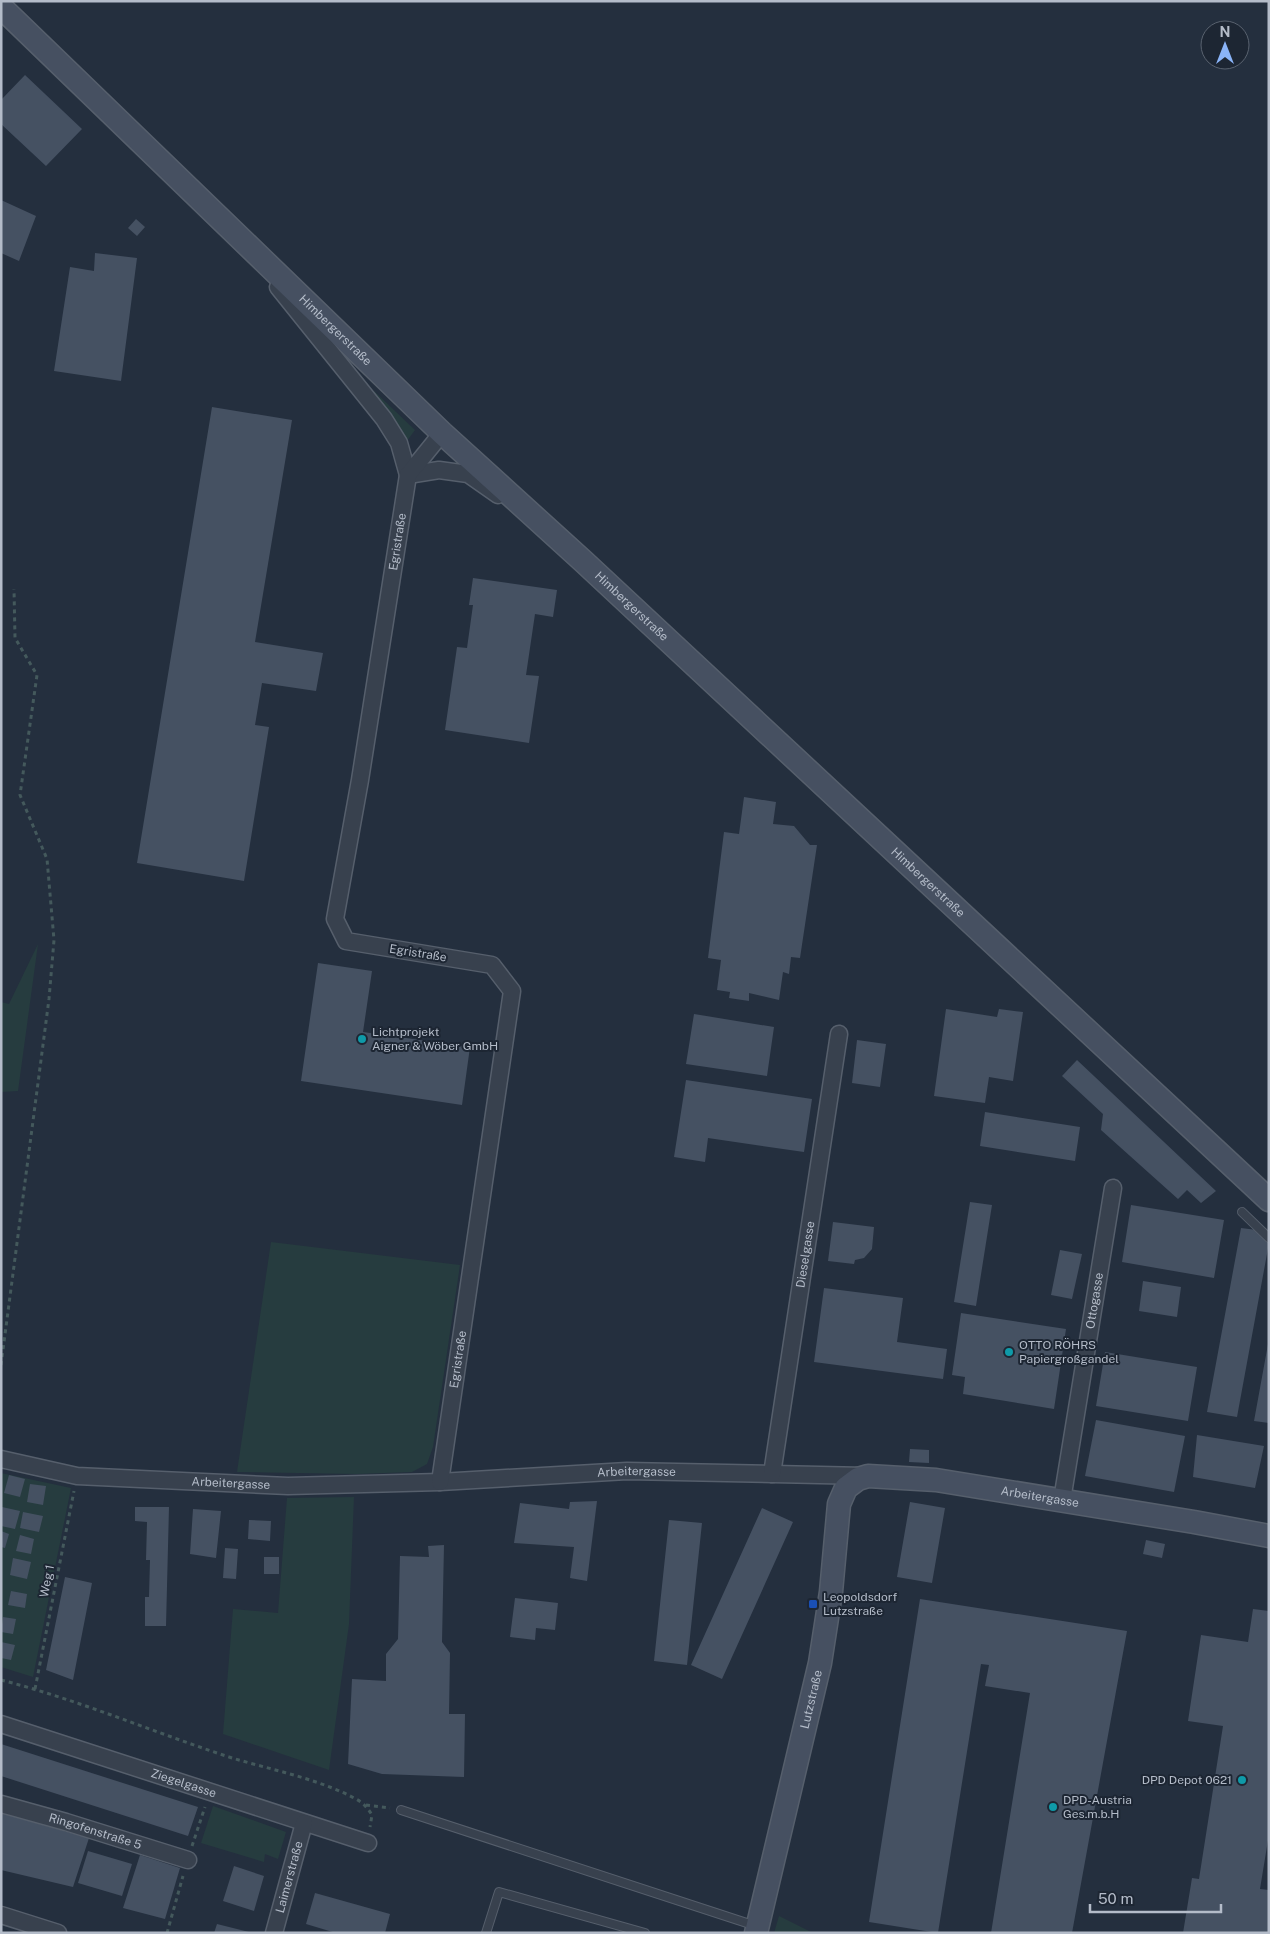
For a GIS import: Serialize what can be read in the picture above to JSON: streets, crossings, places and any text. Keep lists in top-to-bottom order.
{
  "streets": {
    "street": [
      "Himbergerstraße",
      "Egristraße",
      "Dieselgasse",
      "Ottogasse",
      "Arbeitergasse",
      "Lutzstraße",
      "Ziegelgasse",
      "Ringofenstraße 5",
      "Laimerstraße"
    ],
    "path": ["Weg 1"]
  },
  "crossings": [
    ["Egristraße", "Arbeitergasse"],
    ["Dieselgasse", "Arbeitergasse"],
    ["Ottogasse", "Arbeitergasse"],
    ["Arbeitergasse", "Weg 1"],
    ["Arbeitergasse", "Lutzstraße"],
    ["Ziegelgasse", "Laimerstraße"]
  ],
  "places": {
    "other": [
      "Lichtprojekt Aigner & Wöber GmbH",
      "OTTO RÖHRS Papiergroßgandel",
      "DPD Depot 0621",
      "DPD-Austria Ges.m.b.H"
    ],
    "transit": ["Leopoldsdorf Lutzstraße"]
  },
  "scale_bar": "50 m",
  "north": "top"
}
